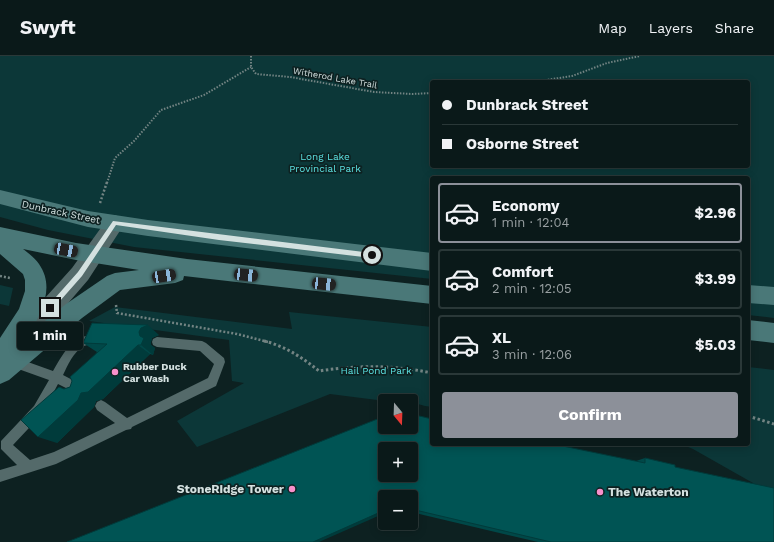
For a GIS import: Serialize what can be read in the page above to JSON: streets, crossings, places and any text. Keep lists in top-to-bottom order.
{
  "streets": {
    "main road": ["Dunbrack Street"],
    "path": ["Witherod Lake Trail"]
  },
  "parks": ["Long Lake Provincial Park", "Hail Pond Park"],
  "places": ["Rubber Duck Car Wash", "StoneRidge Tower", "The Waterton"],
  "north": "bottom",
  "page": {
    "header": "Swyft",
    "nav": ["Map", "Layers", "Share"],
    "banner": ["Dunbrack Street", "Osborne Street"],
    "list": [
      {
        "name": "Economy",
        "note": "1 min · 12:04",
        "value": "$2.96"
      },
      {
        "name": "Comfort",
        "note": "2 min · 12:05",
        "value": "$3.99"
      },
      {
        "name": "XL",
        "note": "3 min · 12:06",
        "value": "$5.03"
      }
    ],
    "bubble": "1 min",
    "buttons": "Confirm",
    "map_buttons": ["+", "−"]
  }
}
